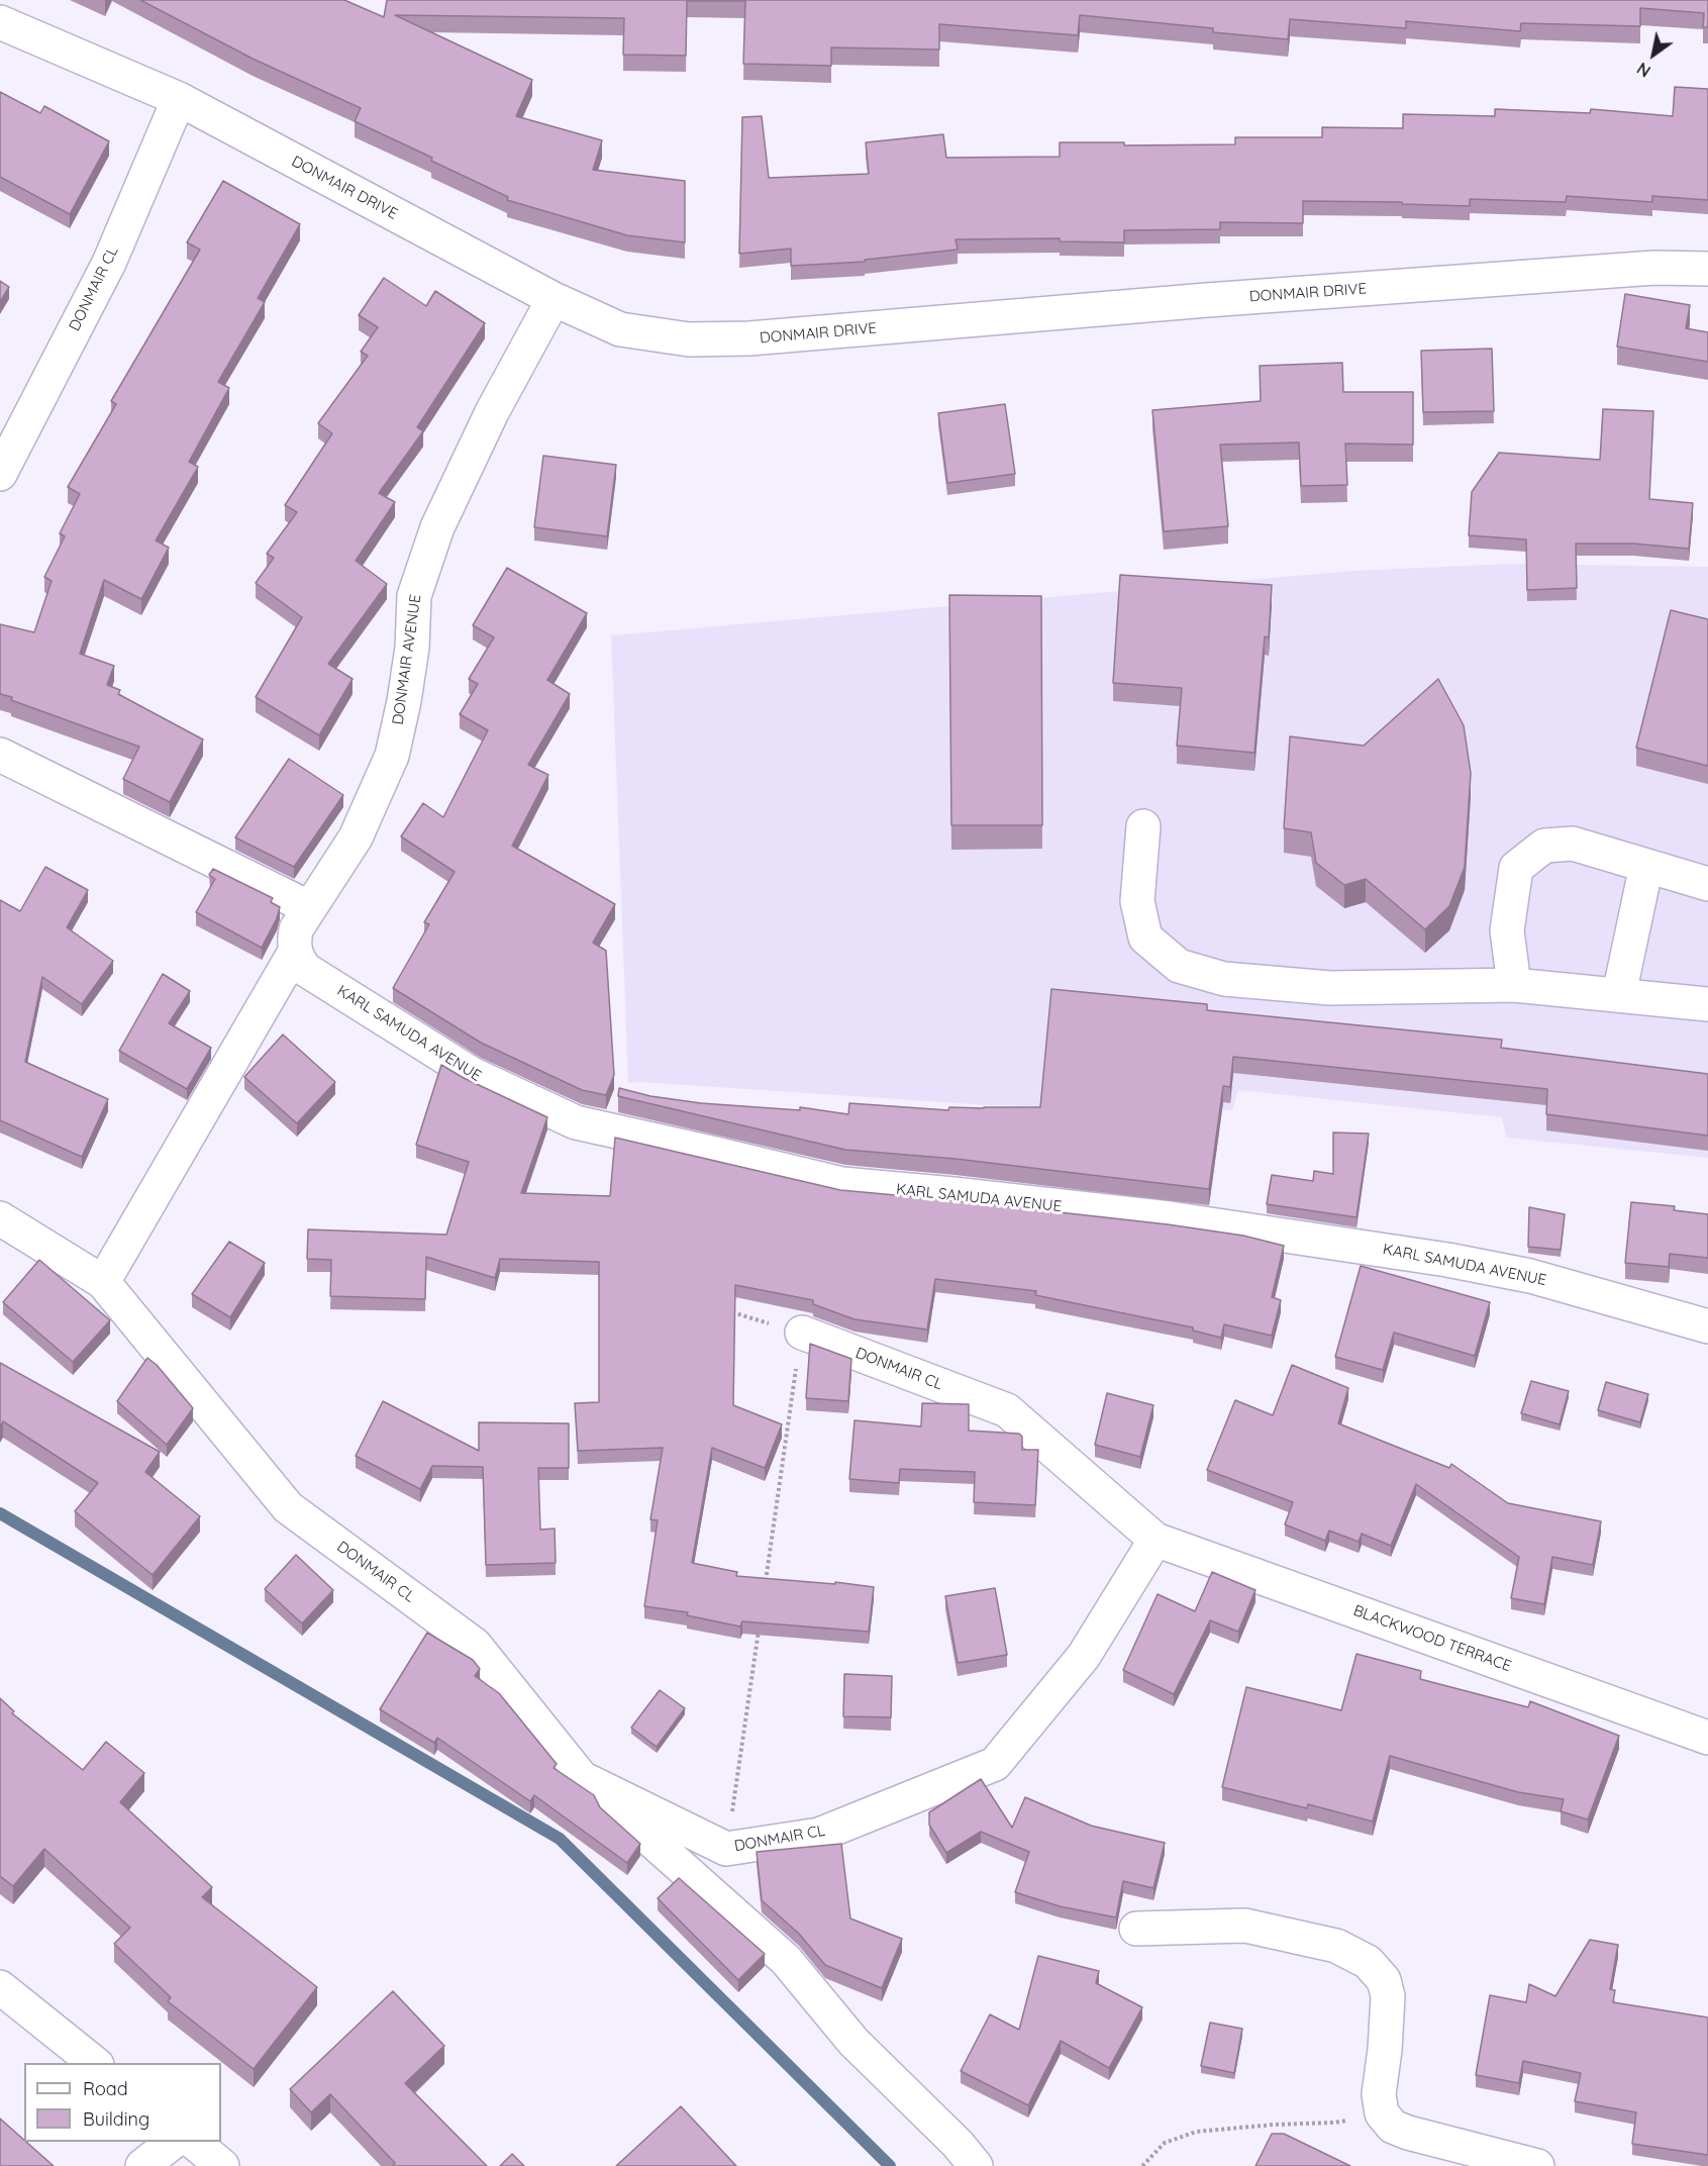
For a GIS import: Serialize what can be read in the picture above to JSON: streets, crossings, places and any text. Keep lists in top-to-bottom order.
{
  "streets": {
    "street": [
      "DONMAIR DRIVE",
      "DONMAIR CL",
      "DONMAIR AVENUE",
      "KARL SAMUDA AVENUE",
      "BLACKWOOD TERRACE"
    ]
  },
  "crossings": [
    ["DONMAIR DRIVE", "DONMAIR CL"],
    ["DONMAIR DRIVE", "DONMAIR AVENUE"],
    ["DONMAIR CL", "BLACKWOOD TERRACE"],
    ["DONMAIR AVENUE", "KARL SAMUDA AVENUE"]
  ],
  "legend": ["Road", "Building"],
  "north": "bottom left"
}
